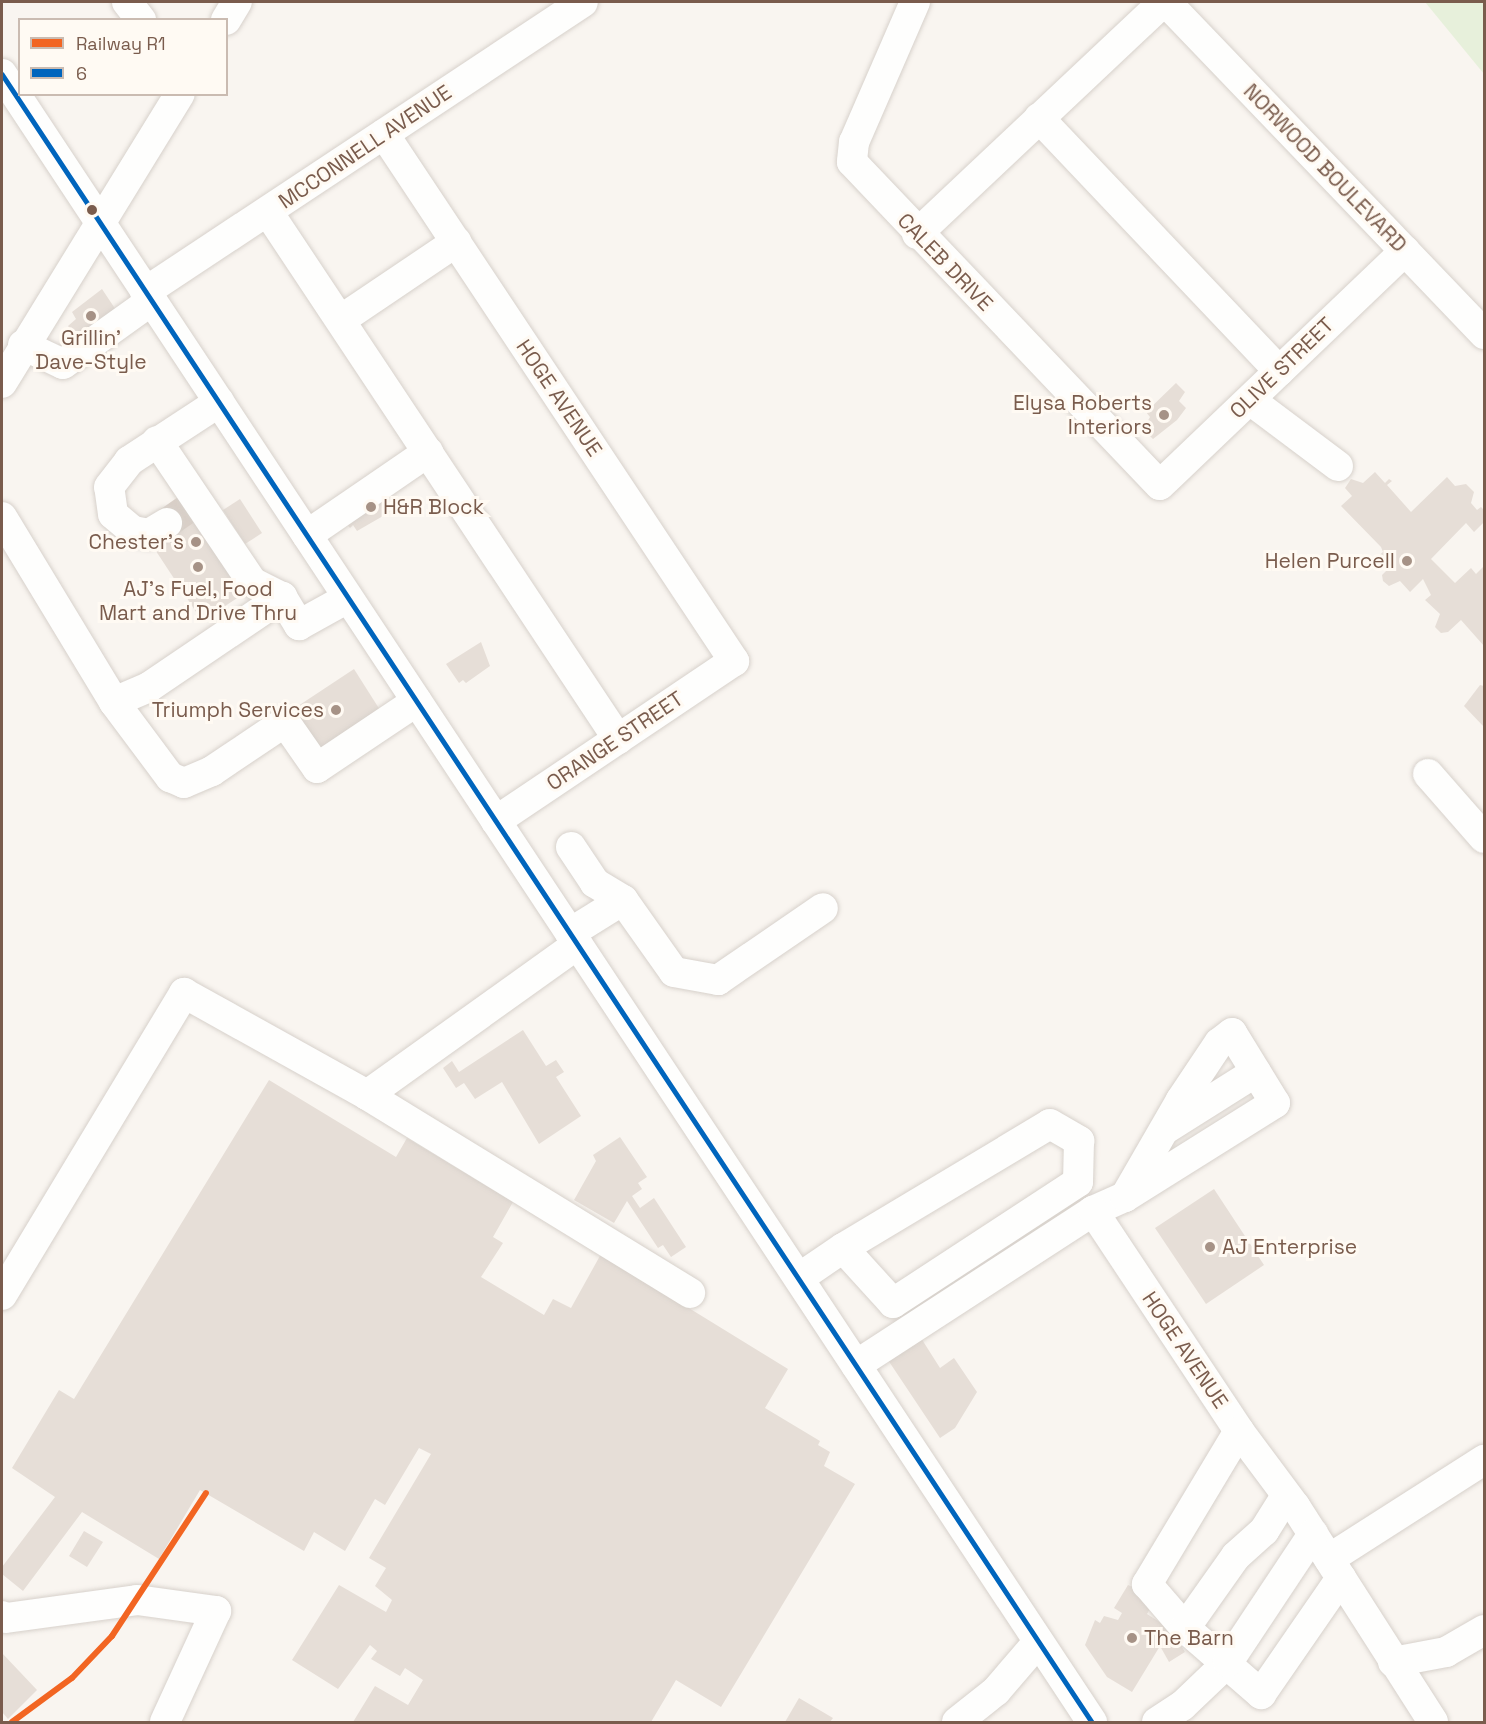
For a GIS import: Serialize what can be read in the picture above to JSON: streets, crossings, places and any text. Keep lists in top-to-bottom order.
{
  "streets": {
    "street": [
      "MCCONNELL AVENUE",
      "NORWOOD BOULEVARD",
      "CALEB DRIVE",
      "OLIVE STREET",
      "HOGE AVENUE",
      "ORANGE STREET"
    ]
  },
  "crossings": [
    ["MCCONNELL AVENUE", "HOGE AVENUE"],
    ["NORWOOD BOULEVARD", "OLIVE STREET"],
    ["CALEB DRIVE", "OLIVE STREET"],
    ["HOGE AVENUE", "ORANGE STREET"]
  ],
  "places": [
    "Grillin' Dave-Style",
    "Elysa Roberts Interiors",
    "H&R Block",
    "Chester's",
    "Helen Purcell",
    "AJ’s Fuel, Food Mart and Drive Thru",
    "Triumph Services",
    "AJ Enterprise",
    "The Barn"
  ],
  "lines": ["transit line 6", "rail line R1"],
  "legend": ["Railway R1", "6"]
}
